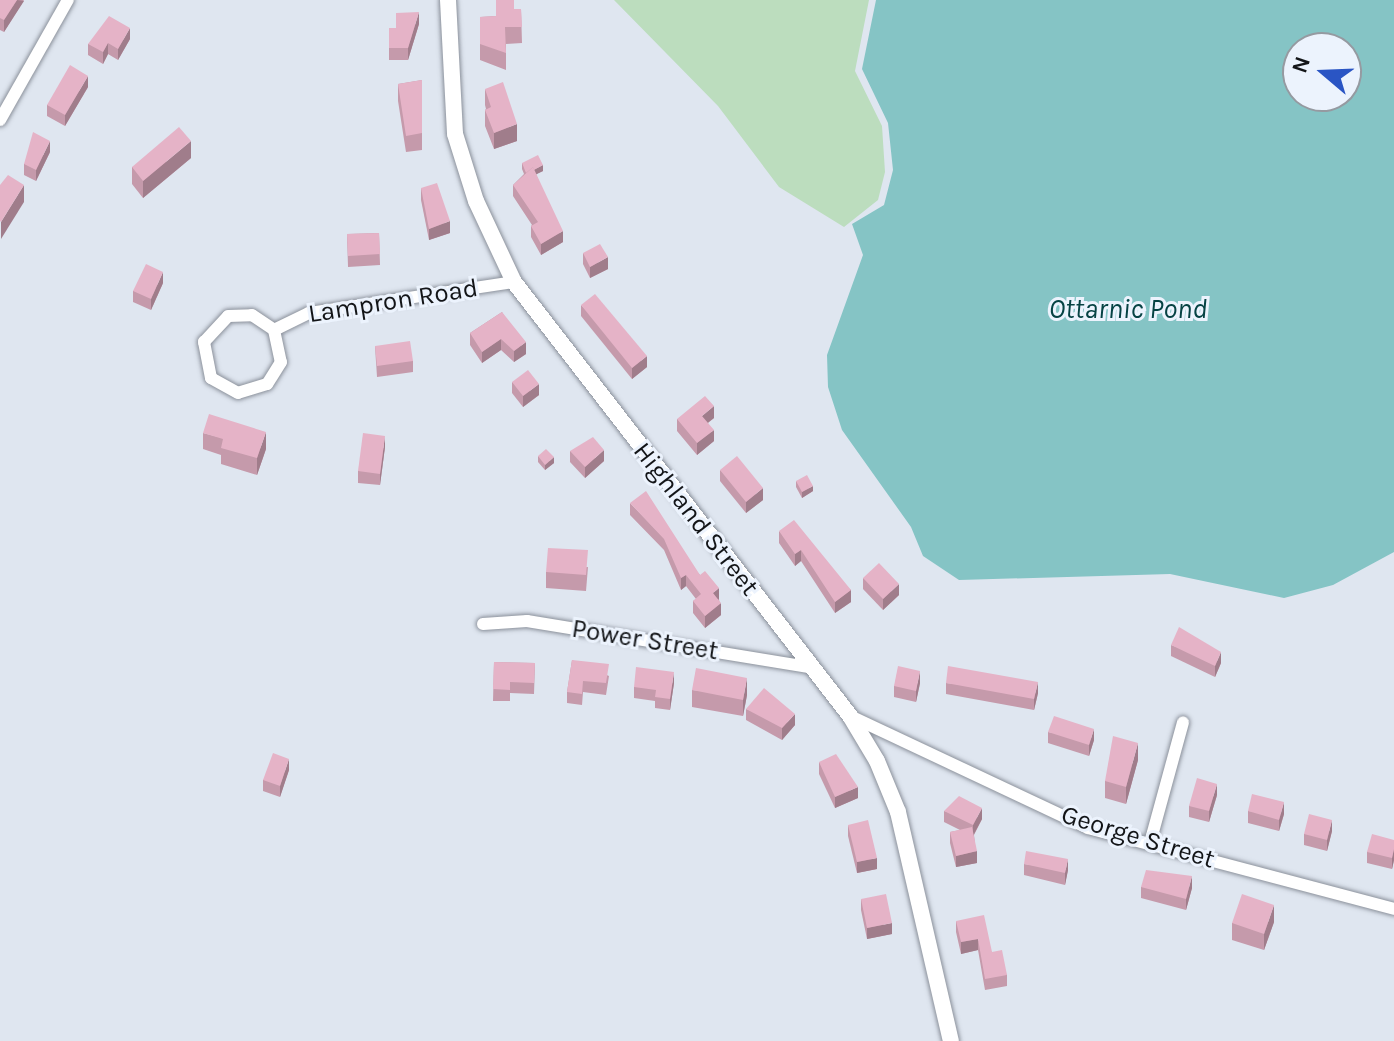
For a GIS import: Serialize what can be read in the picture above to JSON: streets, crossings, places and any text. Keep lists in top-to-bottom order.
{
  "streets": {
    "street": [
      "Lampron Road",
      "Highland Street",
      "Power Street",
      "George Street"
    ]
  },
  "crossings": [
    ["Lampron Road", "Highland Street"],
    ["Highland Street", "Power Street"],
    ["Highland Street", "George Street"]
  ],
  "water": ["Ottarnic Pond"],
  "north": "left"
}
